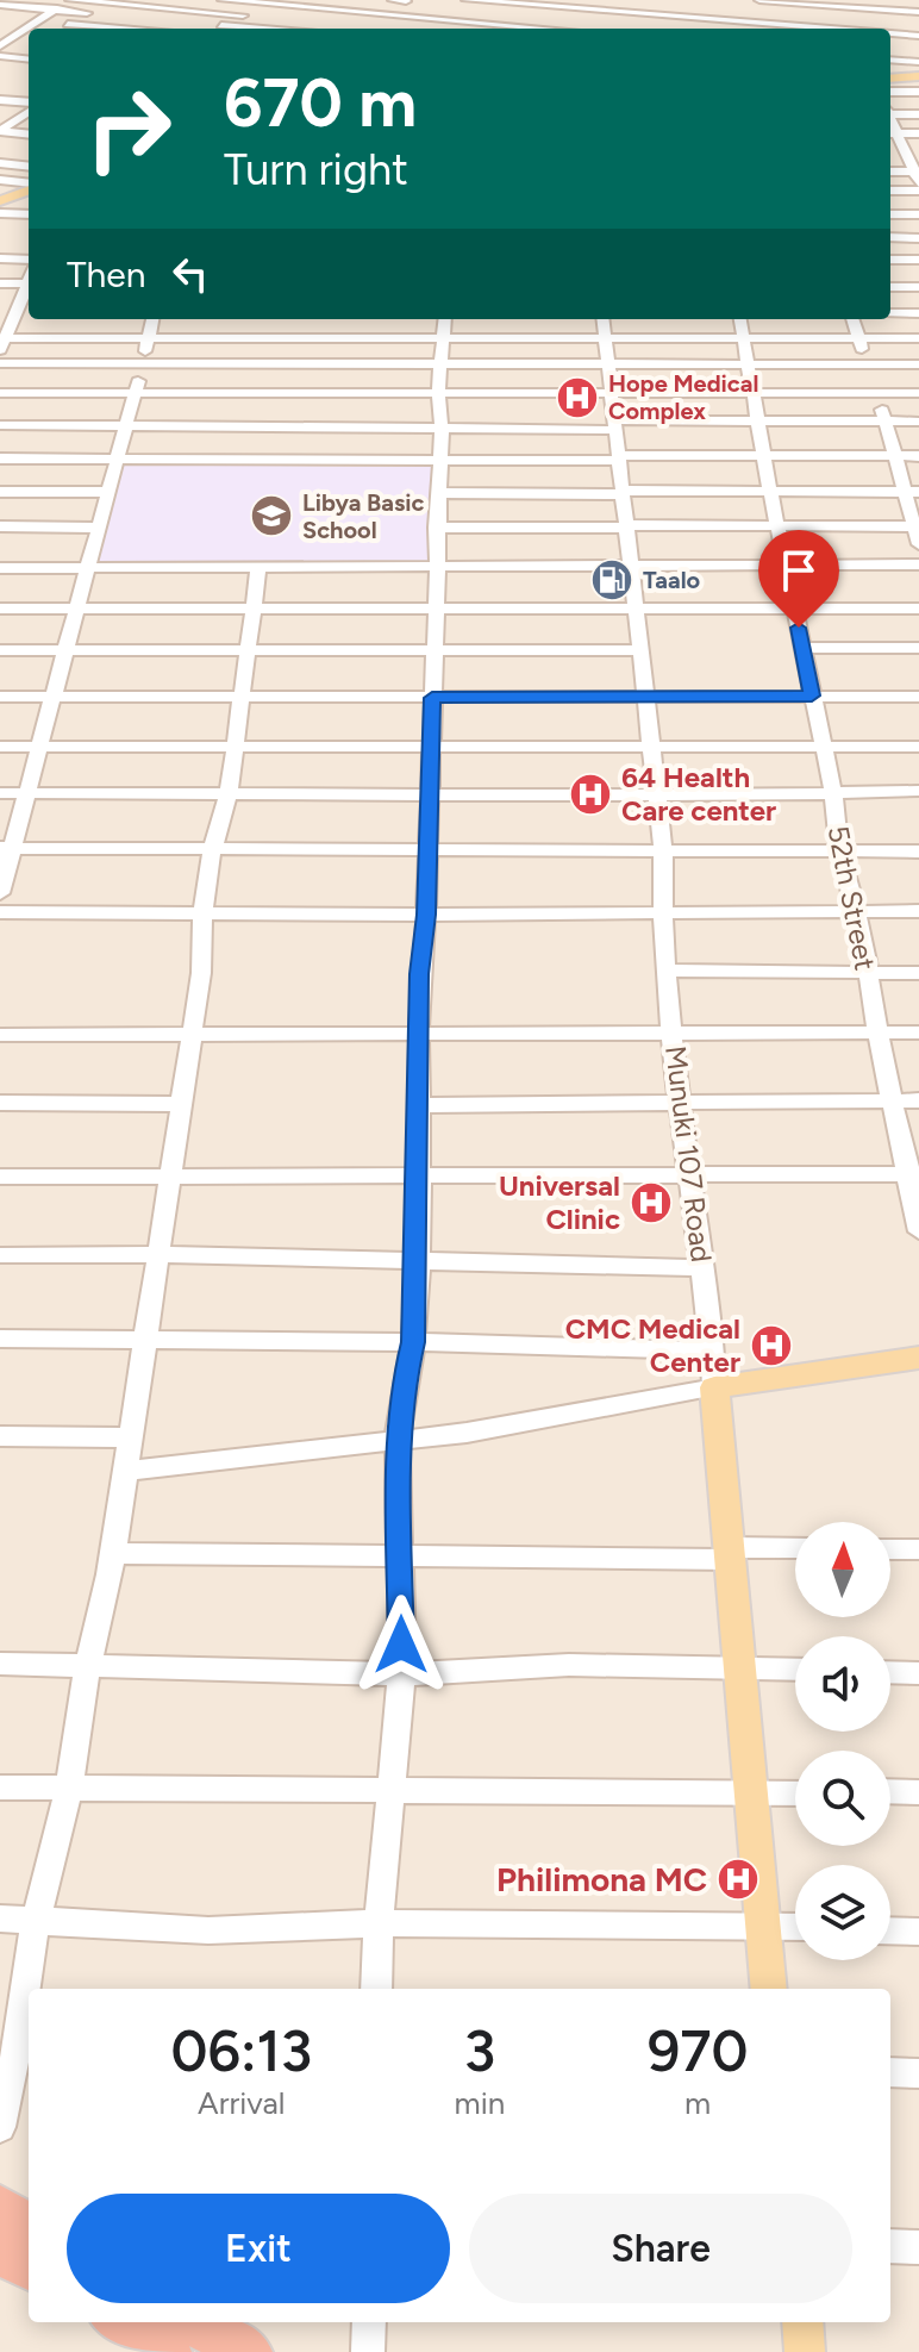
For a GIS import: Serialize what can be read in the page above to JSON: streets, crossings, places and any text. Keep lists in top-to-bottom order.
{
  "streets": {
    "main road": ["Munuki 107 Road"],
    "street": ["52th Street"]
  },
  "places": {
    "hospital": [
      "Hope Medical Complex",
      "64 Health Care center",
      "Universal Clinic",
      "CMC Medical Center",
      "Philimona MC"
    ],
    "school or university": ["Libya Basic School"],
    "fuel station": ["Taalo"]
  },
  "north": "top",
  "page": {
    "turn": ["670 m", "Turn right"],
    "then": "Then",
    "eta": [
      "06:13",
      "Arrival",
      "3",
      "min",
      "970",
      "m"
    ],
    "buttons": ["Exit", "Share"]
  }
}
